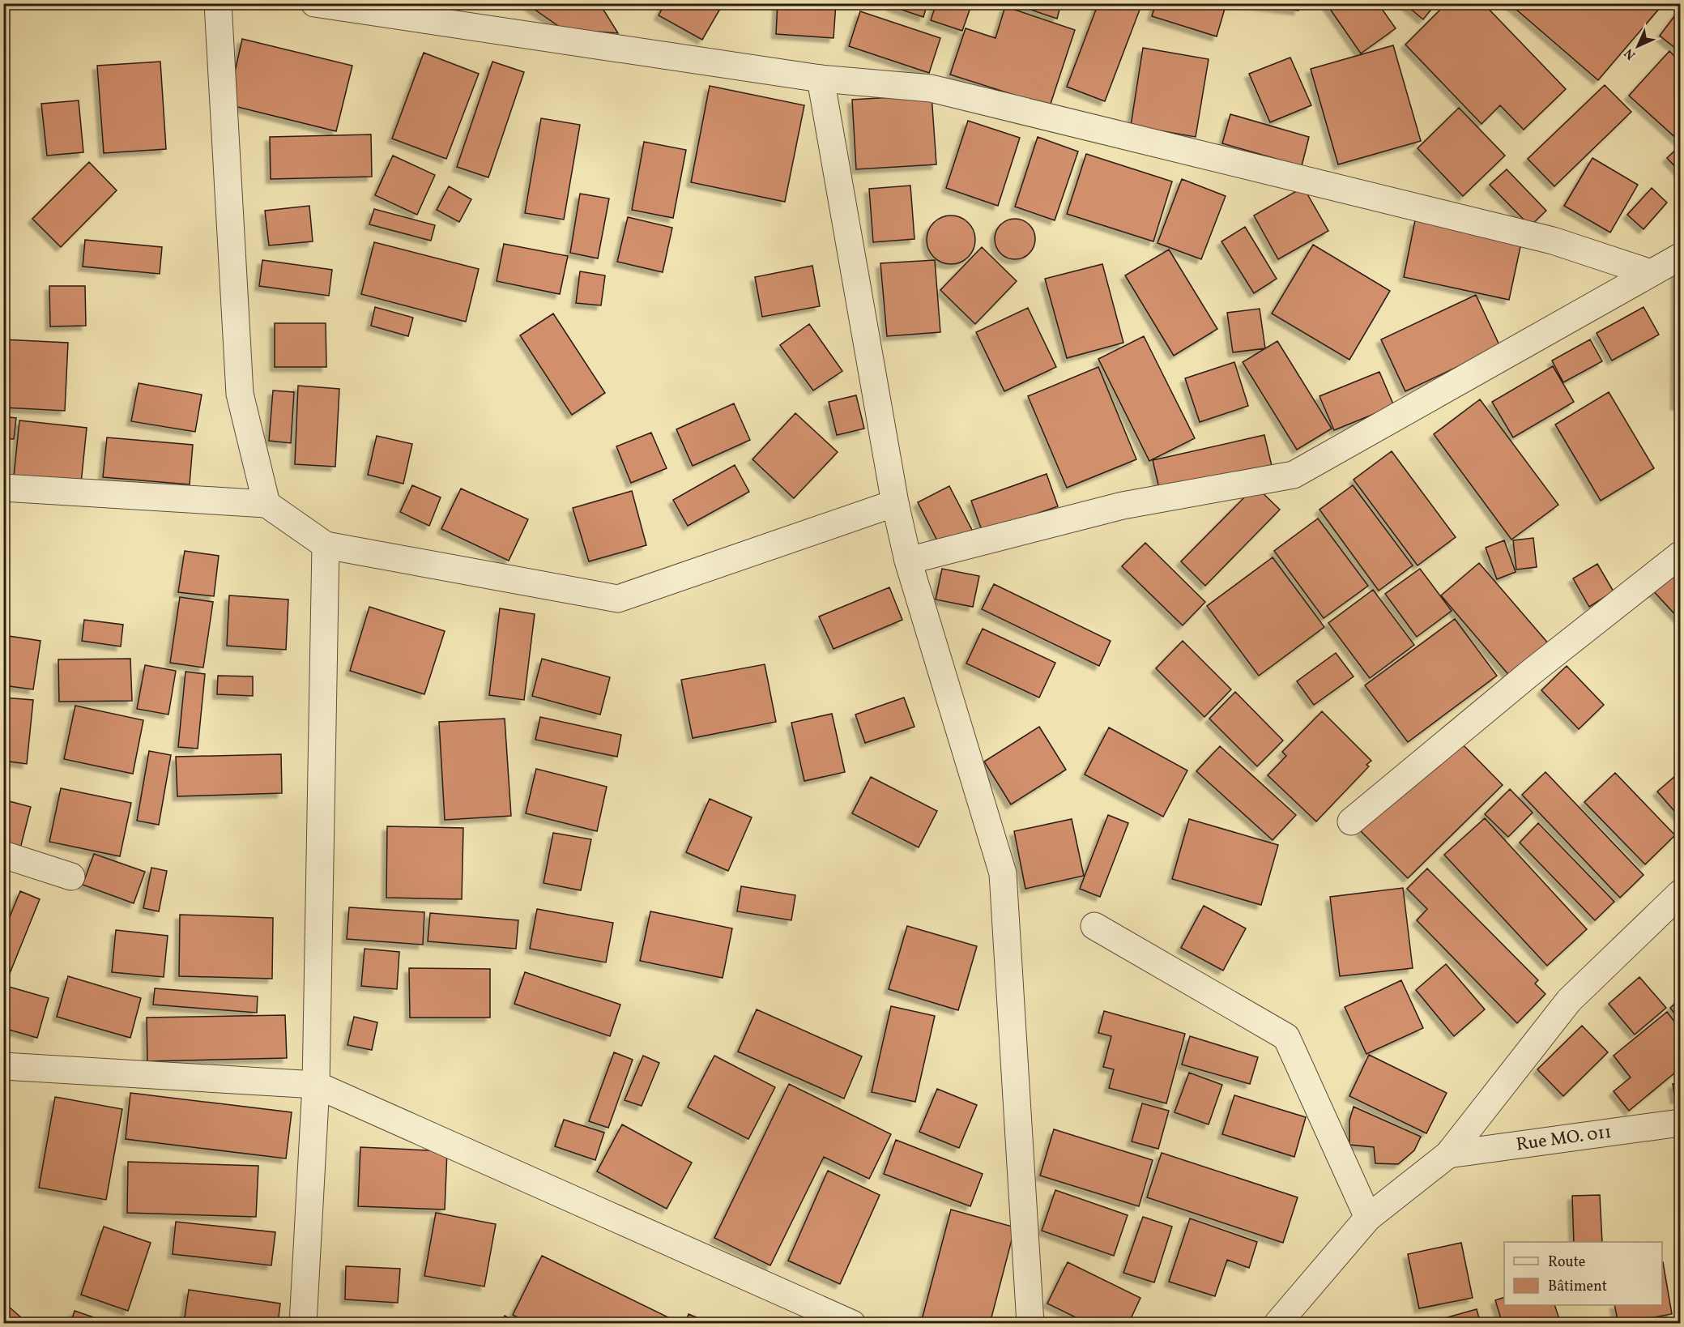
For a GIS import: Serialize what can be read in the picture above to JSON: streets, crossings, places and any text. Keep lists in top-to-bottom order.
{
  "streets": {
    "street": ["Rue MO. 011"]
  },
  "legend": ["Route", "Bâtiment"],
  "north": "bottom left"
}
